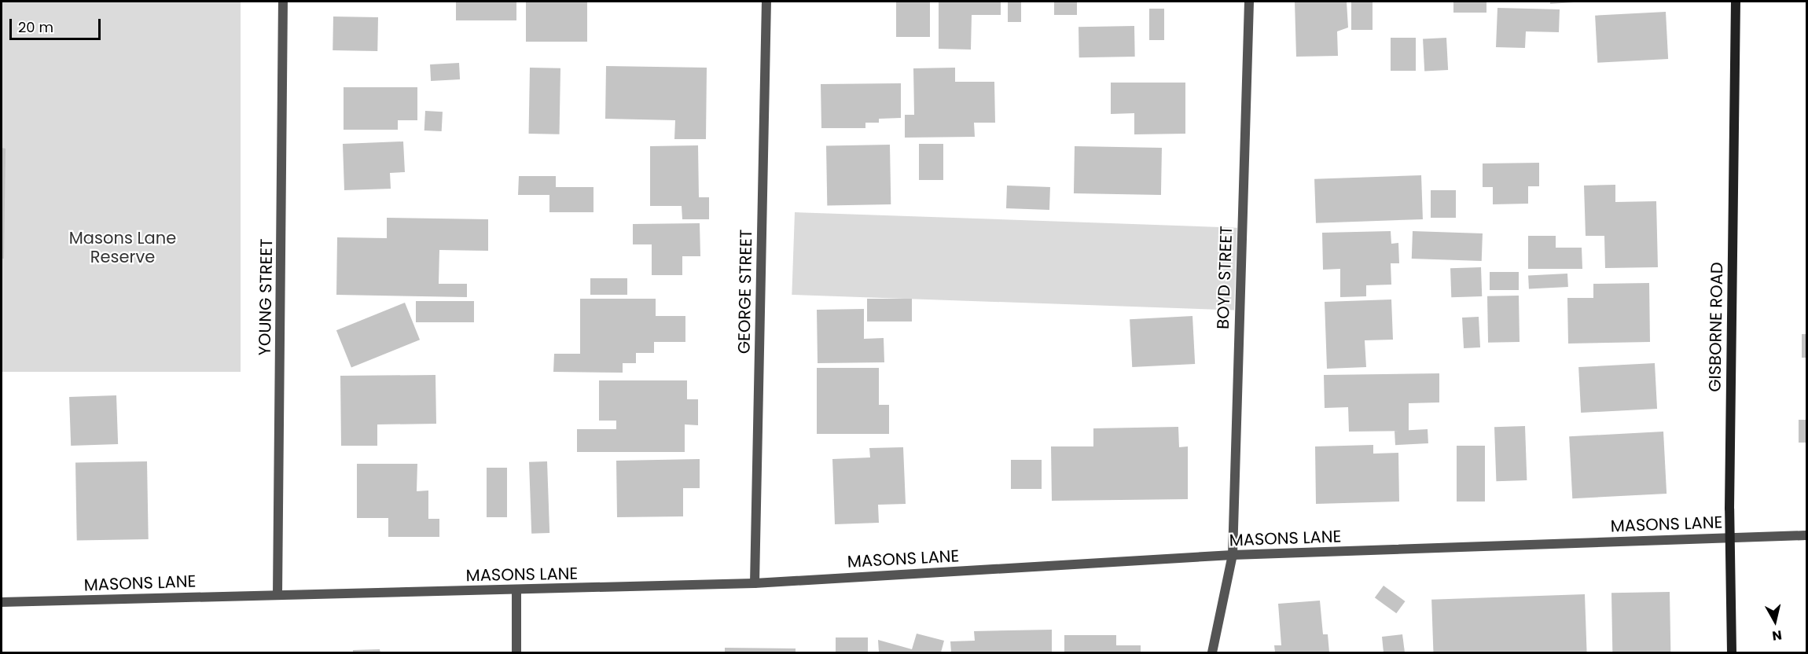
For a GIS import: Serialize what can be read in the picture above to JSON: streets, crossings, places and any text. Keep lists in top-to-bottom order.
{
  "streets": {
    "main road": ["GISBORNE ROAD"],
    "street": [
      "BOYD STREET",
      "GEORGE STREET",
      "YOUNG STREET",
      "MASONS LANE"
    ]
  },
  "crossings": [
    ["BOYD STREET", "MASONS LANE"],
    ["GEORGE STREET", "MASONS LANE"],
    ["YOUNG STREET", "MASONS LANE"],
    ["GISBORNE ROAD", "MASONS LANE"]
  ],
  "parks": ["Masons Lane Reserve"],
  "scale_bar": "20 m",
  "north": "bottom"
}
